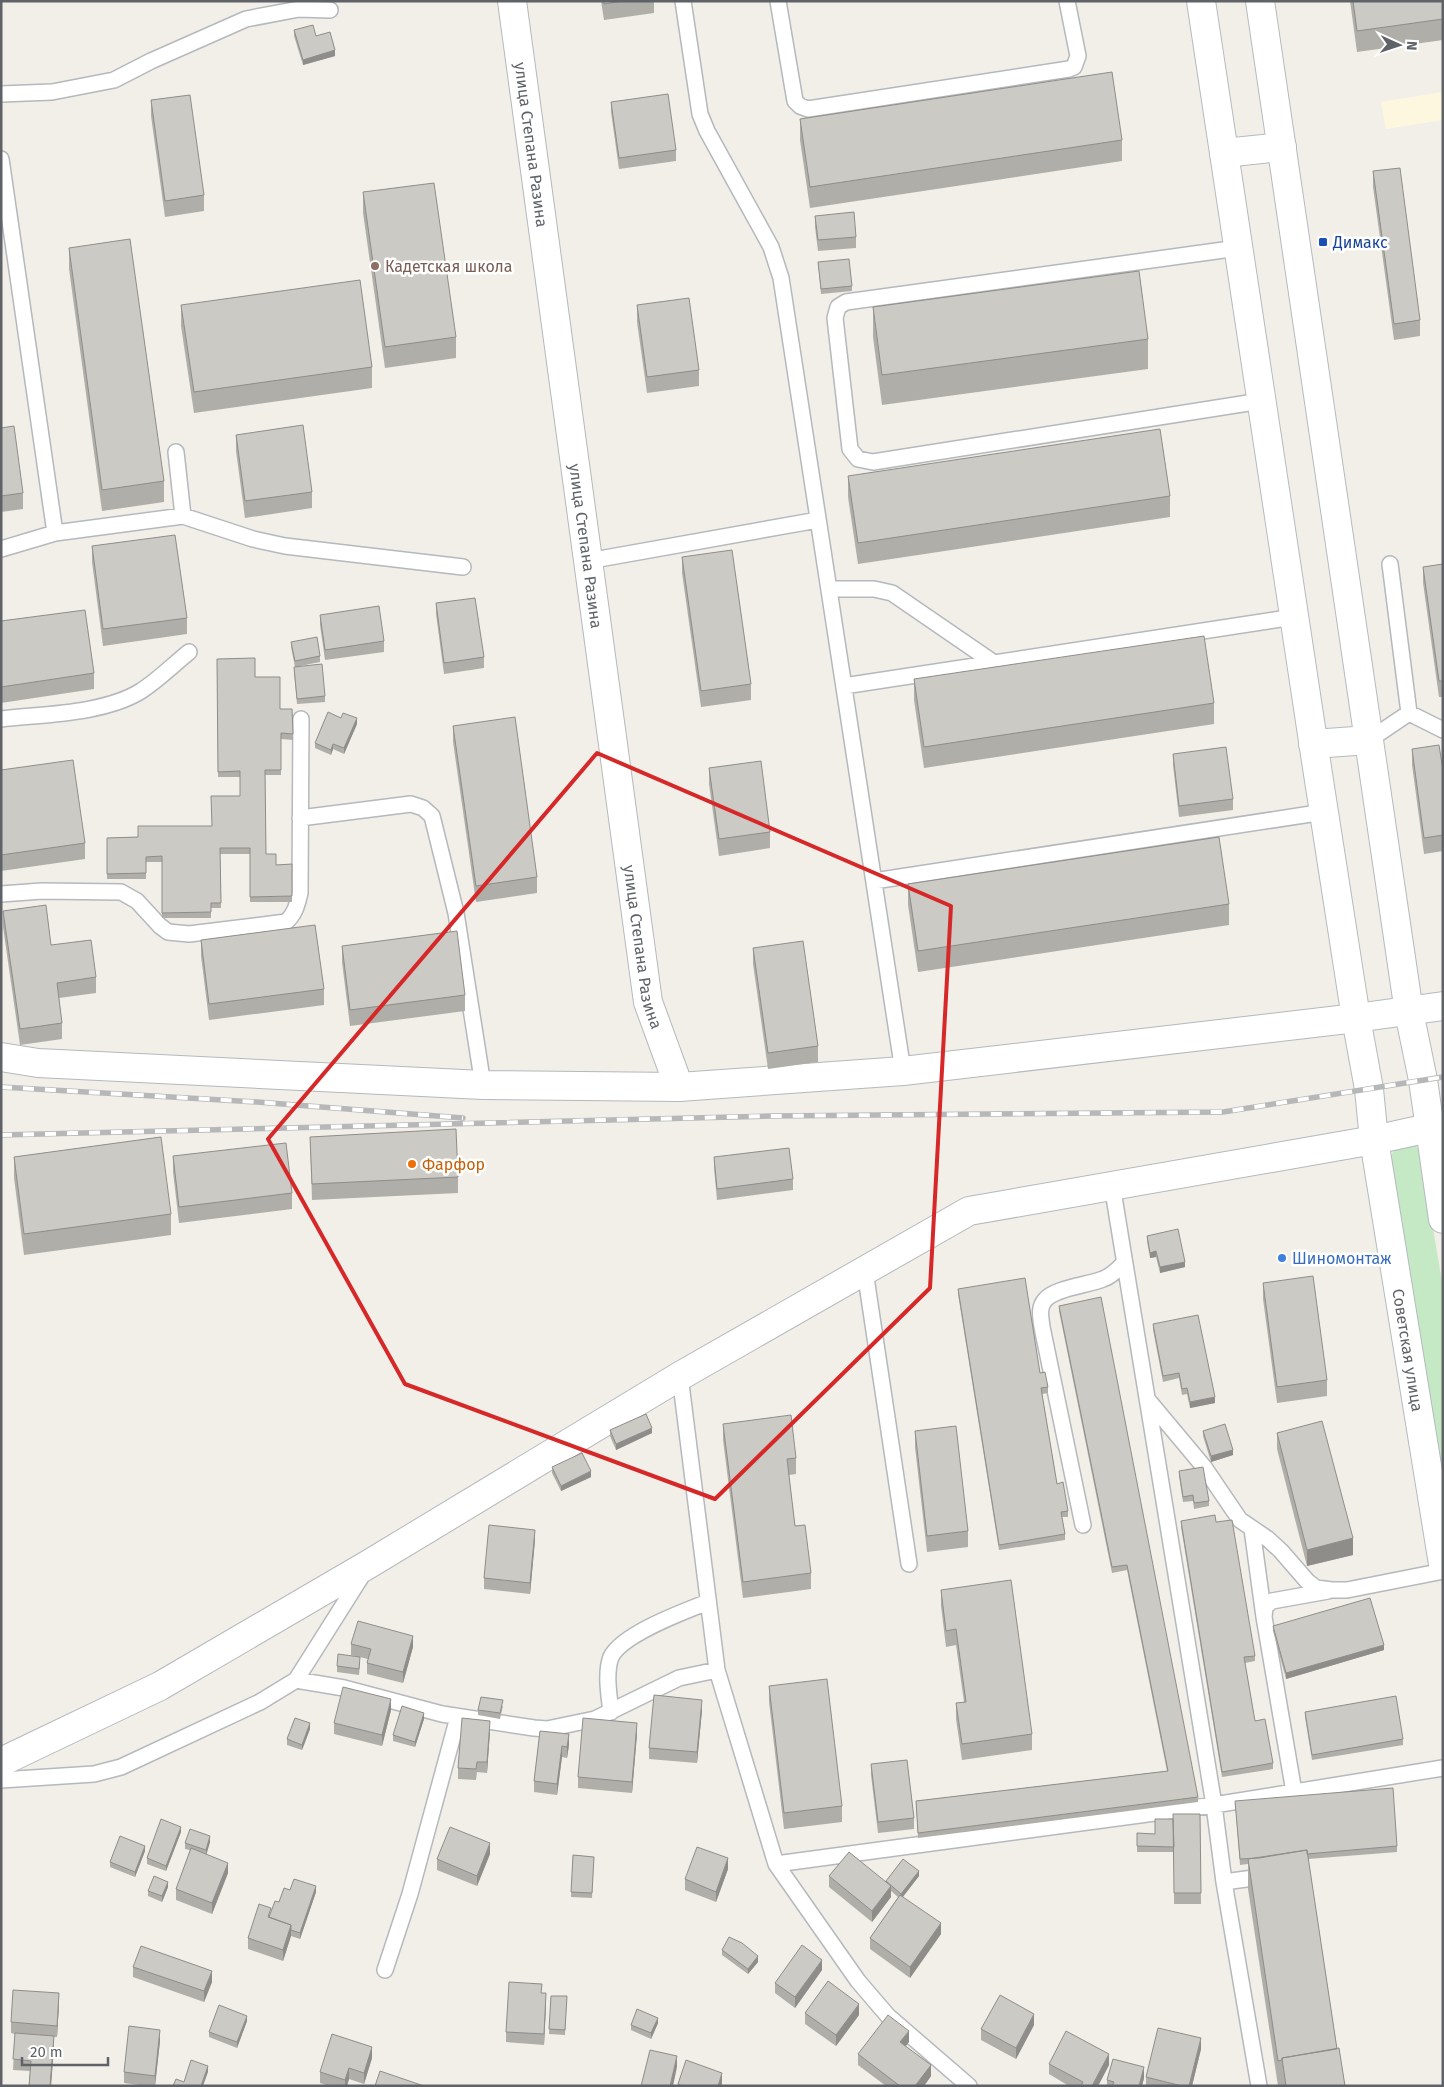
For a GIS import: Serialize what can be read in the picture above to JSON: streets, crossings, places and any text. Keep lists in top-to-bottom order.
{
  "streets": {
    "street": ["улица Степана Разина", "Советская улица"]
  },
  "places": {
    "transit": ["Димакс"],
    "other": ["Кадетская школа", "Фарфор", "Шиномонтаж"]
  },
  "scale_bar": "20 m",
  "north": "right"
}
